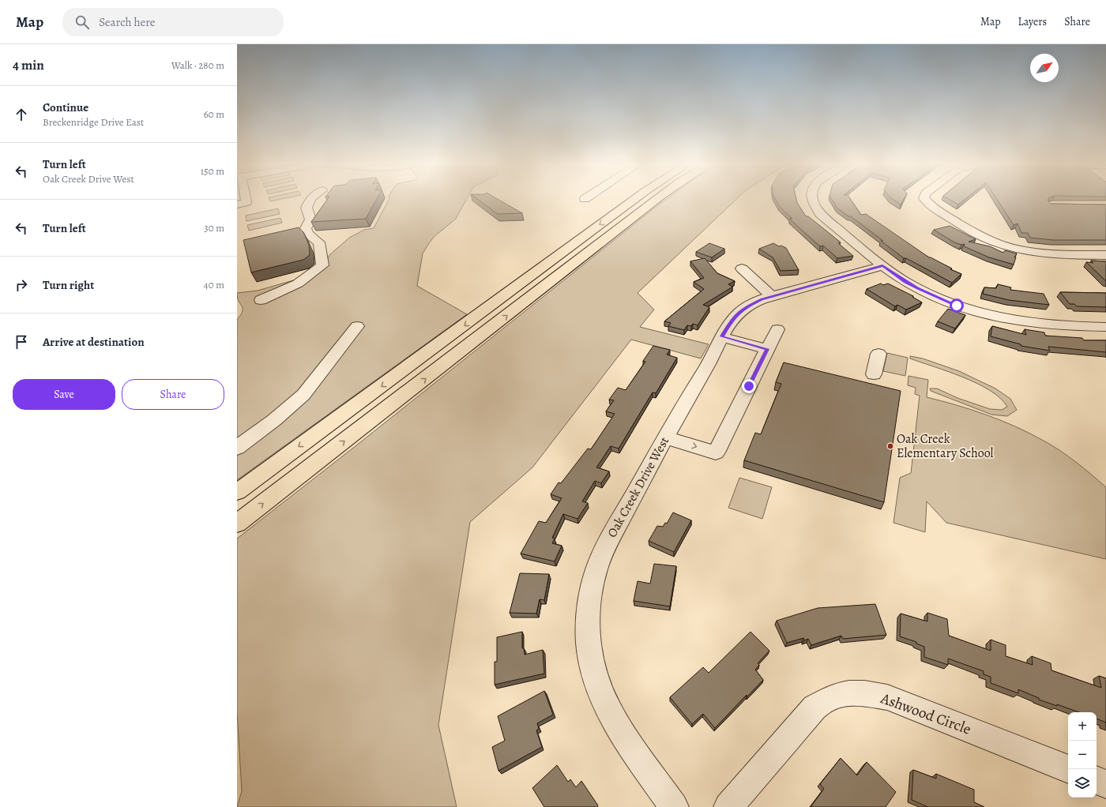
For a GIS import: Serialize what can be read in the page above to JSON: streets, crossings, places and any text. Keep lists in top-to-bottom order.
{
  "streets": {
    "street": ["Oak Creek Drive West", "Ashwood Circle"]
  },
  "places": ["Oak Creek Elementary School"],
  "north": "top right",
  "page": {
    "header": "Map",
    "search": "Search here",
    "nav": ["Map", "Layers", "Share"],
    "heading": ["4 min", "Walk · 280 m"],
    "list": [
      ["Continue", "Breckenridge Drive East", "60 m"],
      ["Turn left", "Oak Creek Drive West", "150 m"],
      ["Turn left", "30 m"],
      ["Turn right", "40 m"],
      "Arrive at destination"
    ],
    "buttons": ["Save", "Share"],
    "map_buttons": ["+", "−"]
  }
}
